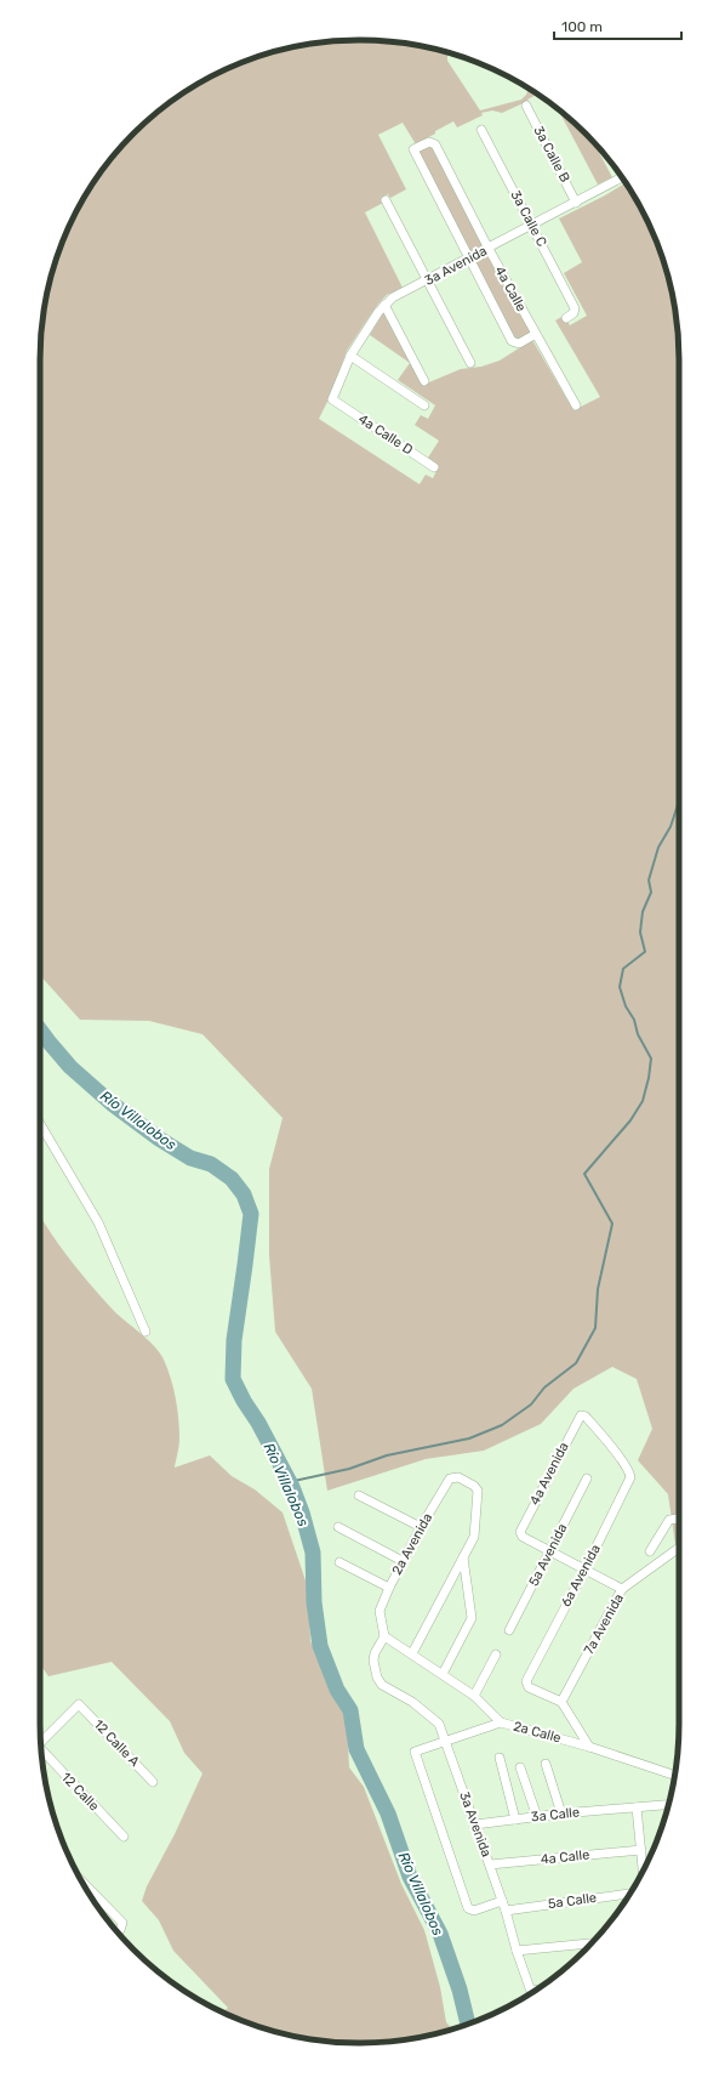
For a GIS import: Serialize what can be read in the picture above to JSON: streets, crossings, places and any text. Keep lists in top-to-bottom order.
{
  "streets": {
    "street": [
      "3a Calle B",
      "3a Calle C",
      "3a Avenida",
      "4a Calle",
      "4a Calle D",
      "4a Avenida",
      "2a Avenida",
      "5a Avenida",
      "6a Avenida",
      "7a Avenida",
      "2a Calle",
      "12 Calle A",
      "12 Calle",
      "3a Calle",
      "5a Calle"
    ]
  },
  "crossings": [
    ["3a Calle B", "3a Avenida"],
    ["3a Calle C", "3a Avenida"],
    ["3a Avenida", "4a Calle"],
    ["3a Avenida", "4a Calle D"],
    ["3a Avenida", "2a Avenida"],
    ["3a Avenida", "2a Calle"],
    ["3a Avenida", "3a Calle"],
    ["3a Avenida", "5a Calle"],
    ["4a Avenida", "5a Avenida"],
    ["4a Avenida", "6a Avenida"],
    ["2a Avenida", "2a Calle"],
    ["6a Avenida", "7a Avenida"]
  ],
  "water": ["Río Villalobos"],
  "scale_bar": "100 m"
}
